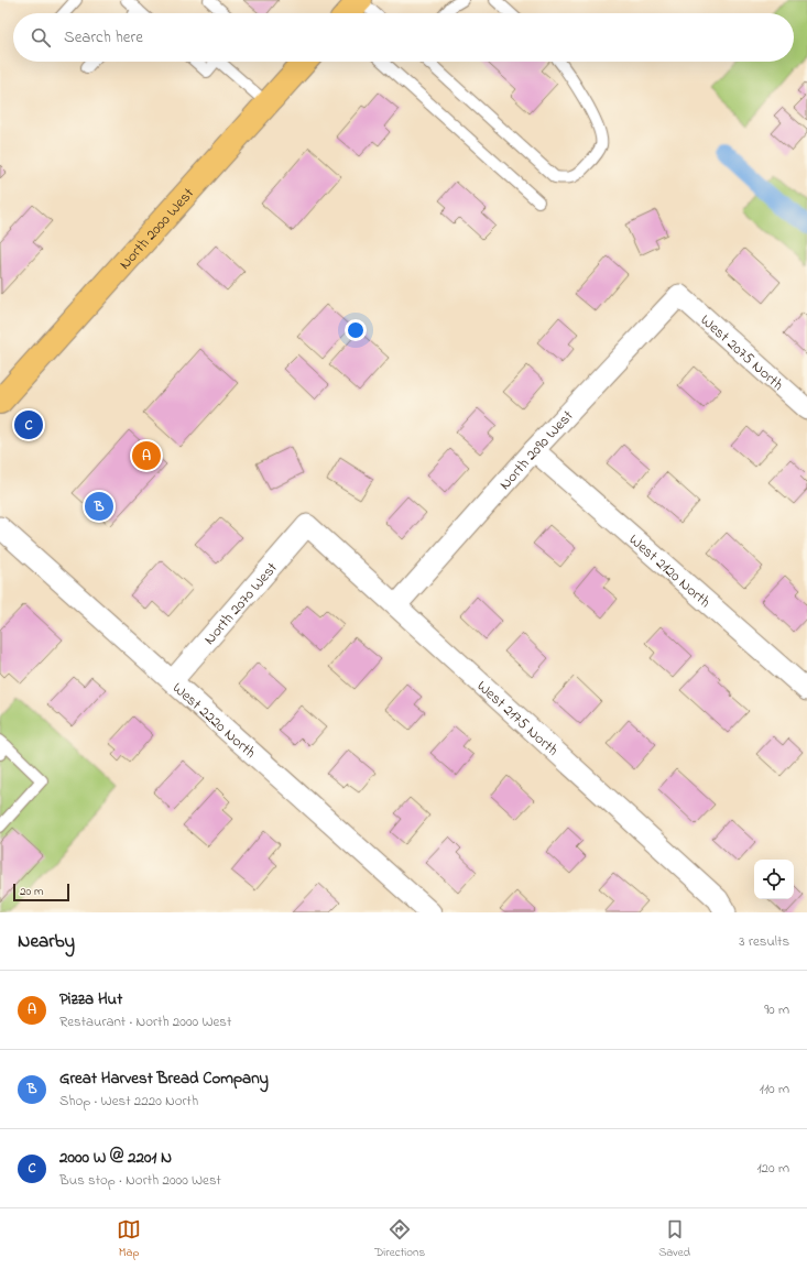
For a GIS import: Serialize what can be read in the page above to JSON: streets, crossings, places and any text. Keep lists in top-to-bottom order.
{
  "streets": {
    "main road": ["North 2000 West"],
    "street": [
      "West 2075 North",
      "North 2090 West",
      "West 2120 North",
      "North 2070 West",
      "West 2175 North",
      "West 2220 North"
    ]
  },
  "crossings": [
    ["West 2075 North", "North 2090 West"],
    ["North 2090 West", "West 2120 North"],
    ["North 2090 West", "West 2175 North"],
    ["North 2070 West", "West 2175 North"],
    ["North 2070 West", "West 2220 North"]
  ],
  "scale_bar": "20 m",
  "page": {
    "search": "Search here",
    "pins": ["C", "A", "B"],
    "scale": "20 m",
    "heading": ["Nearby", "3 results"],
    "list": [
      {
        "mark": "A",
        "name": "Pizza Hut",
        "note": "Restaurant · North 2000 West",
        "value": "90 m"
      },
      {
        "mark": "B",
        "name": "Great Harvest Bread Company",
        "note": "Shop · West 2220 North",
        "value": "110 m"
      },
      {
        "mark": "C",
        "name": "2000 W @ 2201 N",
        "note": "Bus stop · North 2000 West",
        "value": "120 m"
      }
    ],
    "nav": ["Map", "Directions", "Saved"]
  }
}
